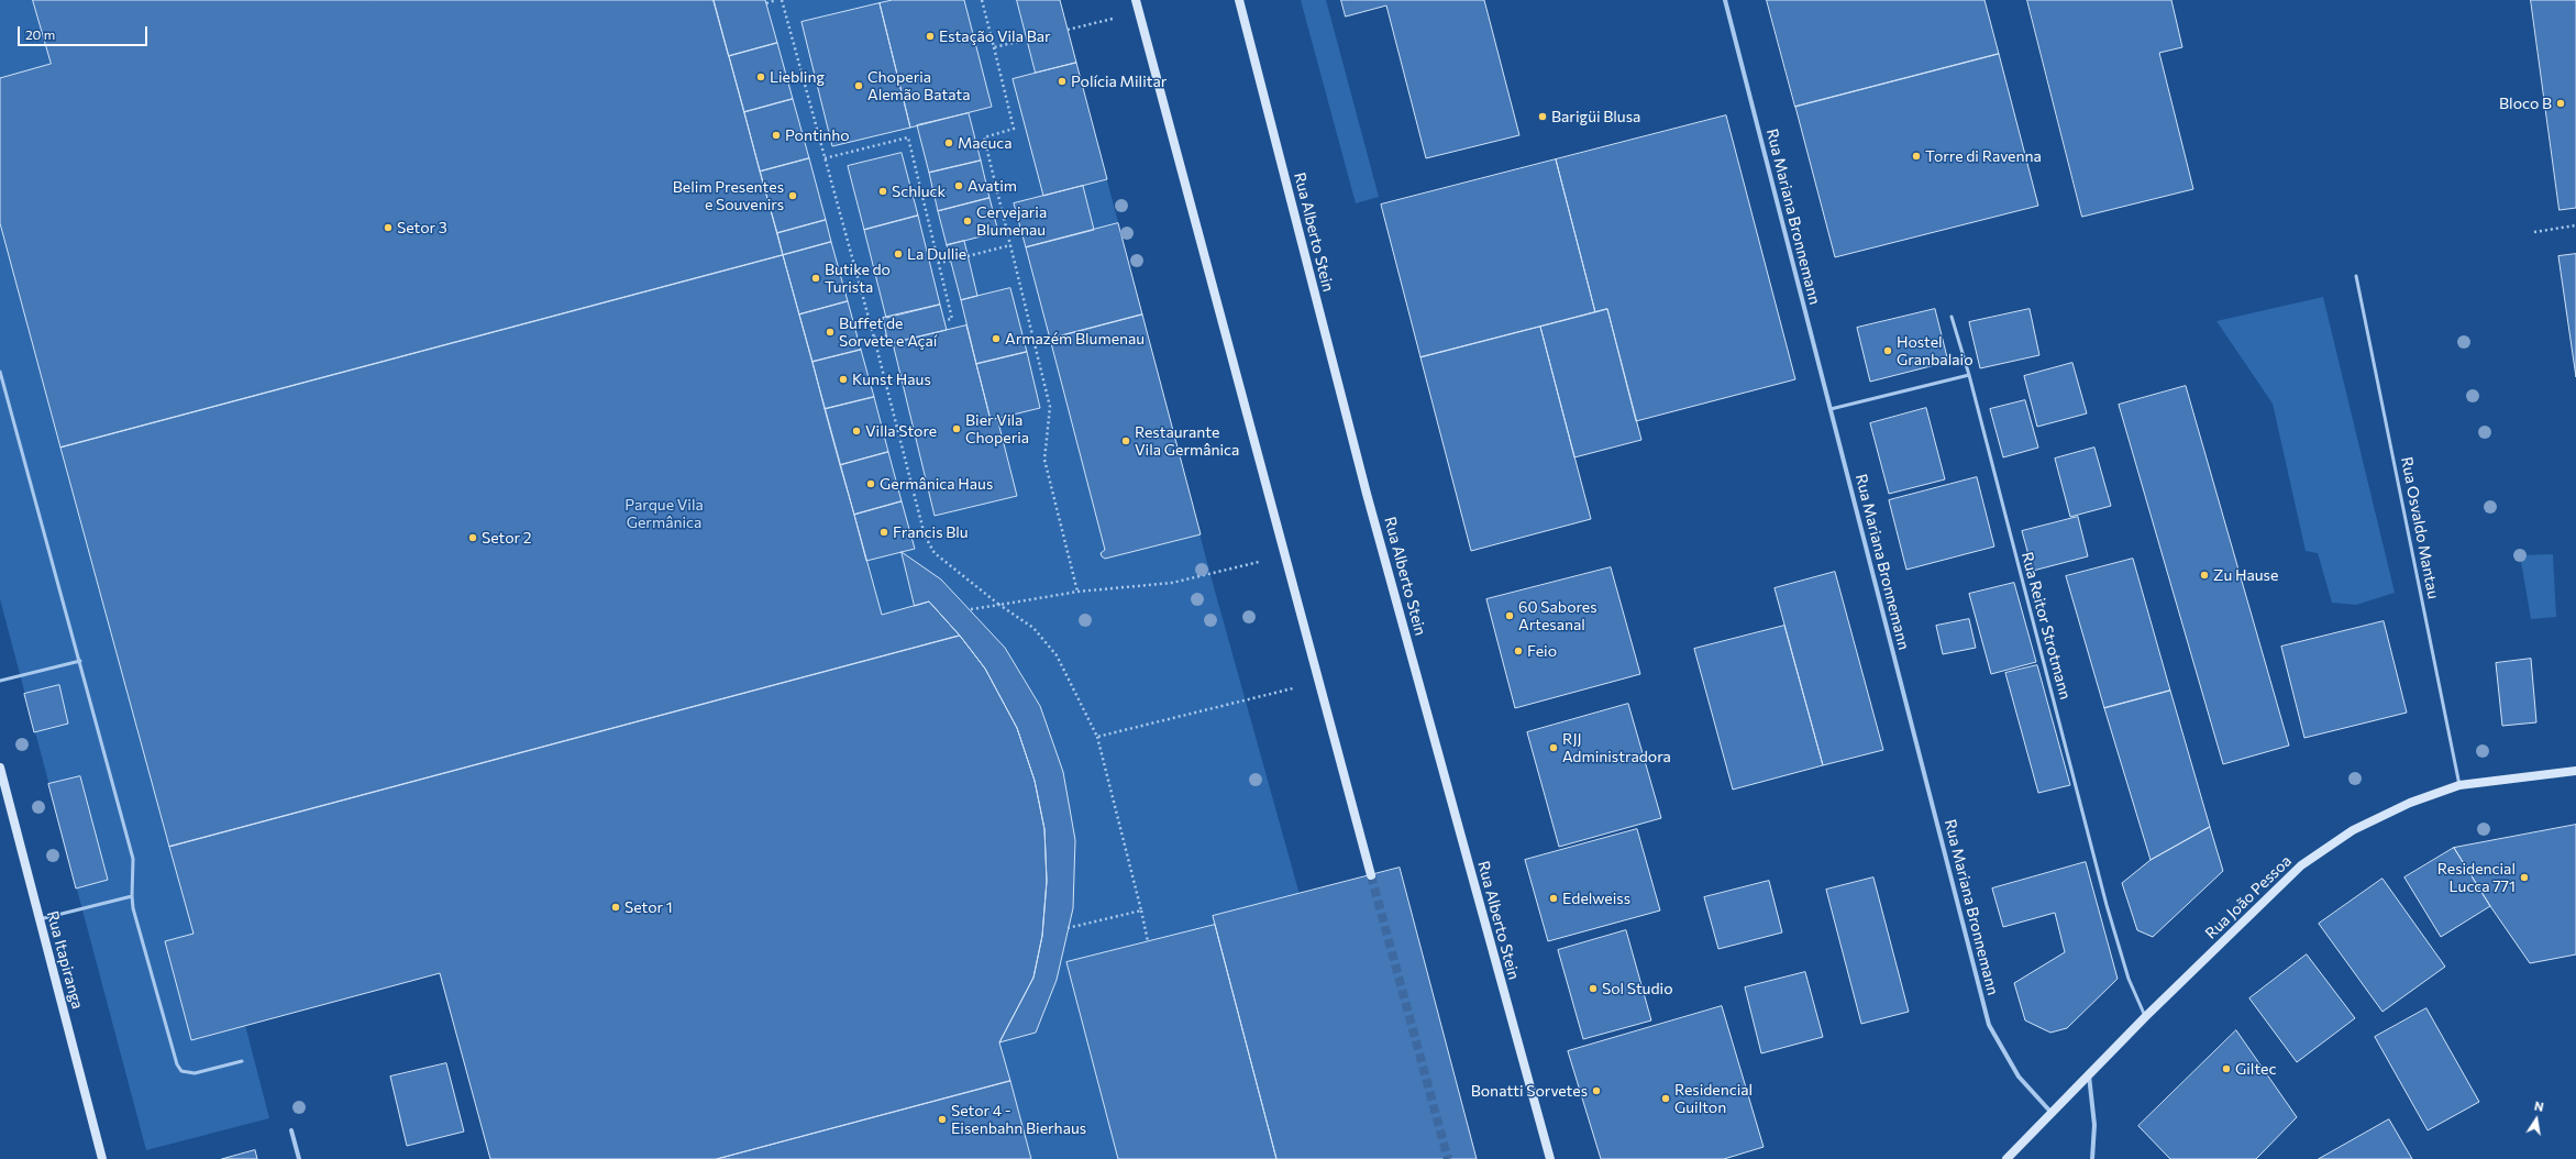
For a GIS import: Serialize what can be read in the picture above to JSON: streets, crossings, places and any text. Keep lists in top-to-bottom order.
{
  "streets": {
    "street": [
      "Rua Mariana Bronnemann",
      "Rua Alberto Stein",
      "Rua João Pessoa",
      "Rua Itapiranga"
    ],
    "lane": ["Rua Osvaldo Mantau", "Rua Reitor Strotmann"]
  },
  "crossings": [
    ["Rua Mariana Bronnemann", "Rua João Pessoa"],
    ["Rua Osvaldo Mantau", "Rua João Pessoa"],
    ["Rua Reitor Strotmann", "Rua João Pessoa"]
  ],
  "parks": ["Parque Vila Germânica"],
  "places": [
    "Estação Vila Bar",
    "Liebling",
    "Polícia Militar",
    "Choperia Alemão Batata",
    "Bloco B",
    "Barigüi Blusa",
    "Pontinho",
    "Macuca",
    "Torre di Ravenna",
    "Avatim",
    "Schluck",
    "Belim Presentes e Souvenirs",
    "Cervejaria Blumenau",
    "Setor 3",
    "La Dullie",
    "Butike do Turista",
    "Buffet de Sorvete e Açaí",
    "Armazém Blumenau",
    "Hostel Granbalaio",
    "Kunst Haus",
    "Bier Vila Choperia",
    "Villa Store",
    "Restaurante Vila Germânica",
    "Germânica Haus",
    "Francis Blu",
    "Setor 2",
    "Zu Hause",
    "60 Sabores Artesanal",
    "Feio",
    "RJJ Administradora",
    "Residencial Lucca 771",
    "Edelweiss",
    "Setor 1",
    "Sol Studio",
    "Giltec",
    "Bonatti Sorvetes",
    "Residencial Guilton",
    "Setor 4 - Eisenbahn Bierhaus"
  ],
  "scale_bar": "20 m",
  "north": "top"
}
